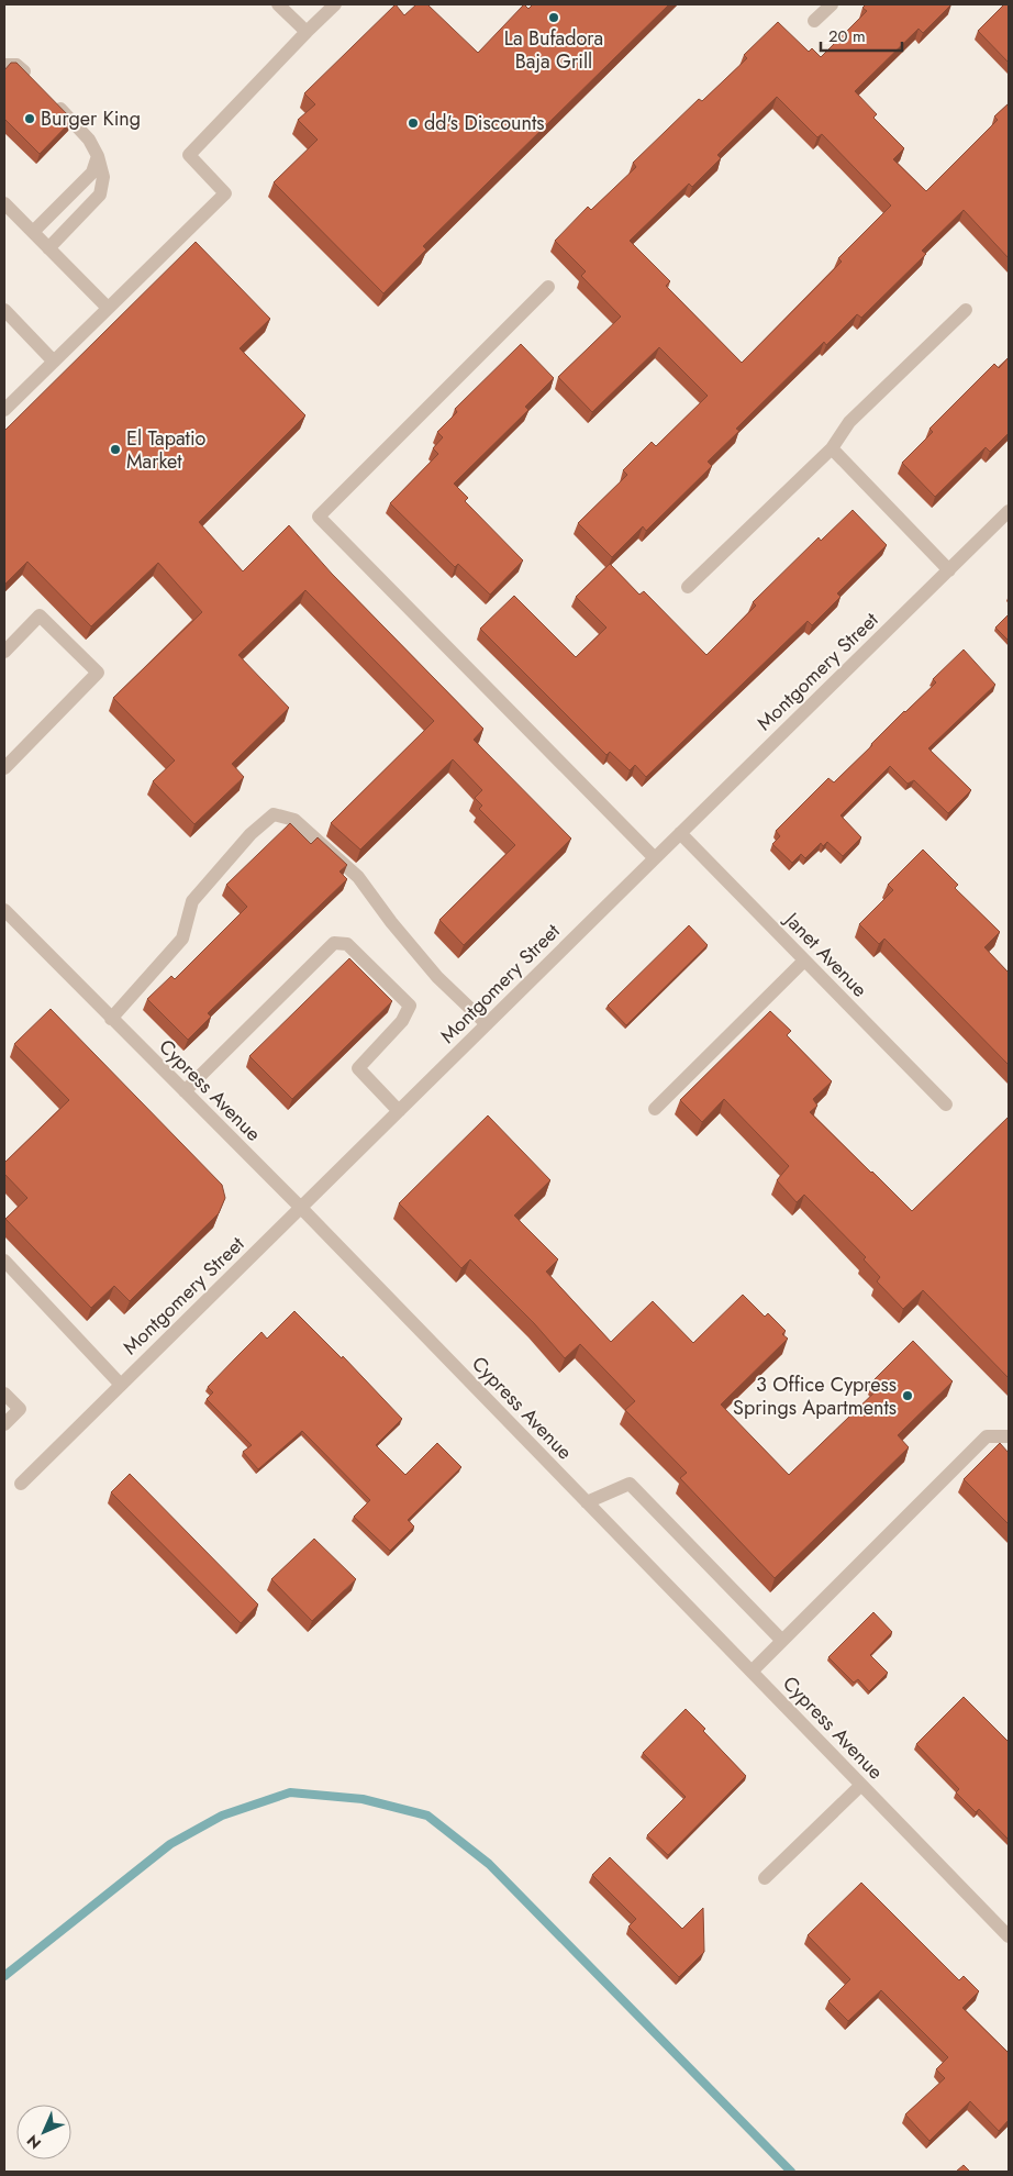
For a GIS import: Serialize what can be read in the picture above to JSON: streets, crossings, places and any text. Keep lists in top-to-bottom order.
{
  "streets": {
    "street": ["Montgomery Street", "Janet Avenue", "Cypress Avenue"]
  },
  "crossings": [
    ["Montgomery Street", "Janet Avenue"],
    ["Montgomery Street", "Cypress Avenue"]
  ],
  "places": [
    "La Bufadora Baja Grill",
    "Burger King",
    "dd's Discounts",
    "El Tapatio Market",
    "3 Office Cypress Springs Apartments"
  ],
  "scale_bar": "20 m",
  "north": "bottom left"
}
